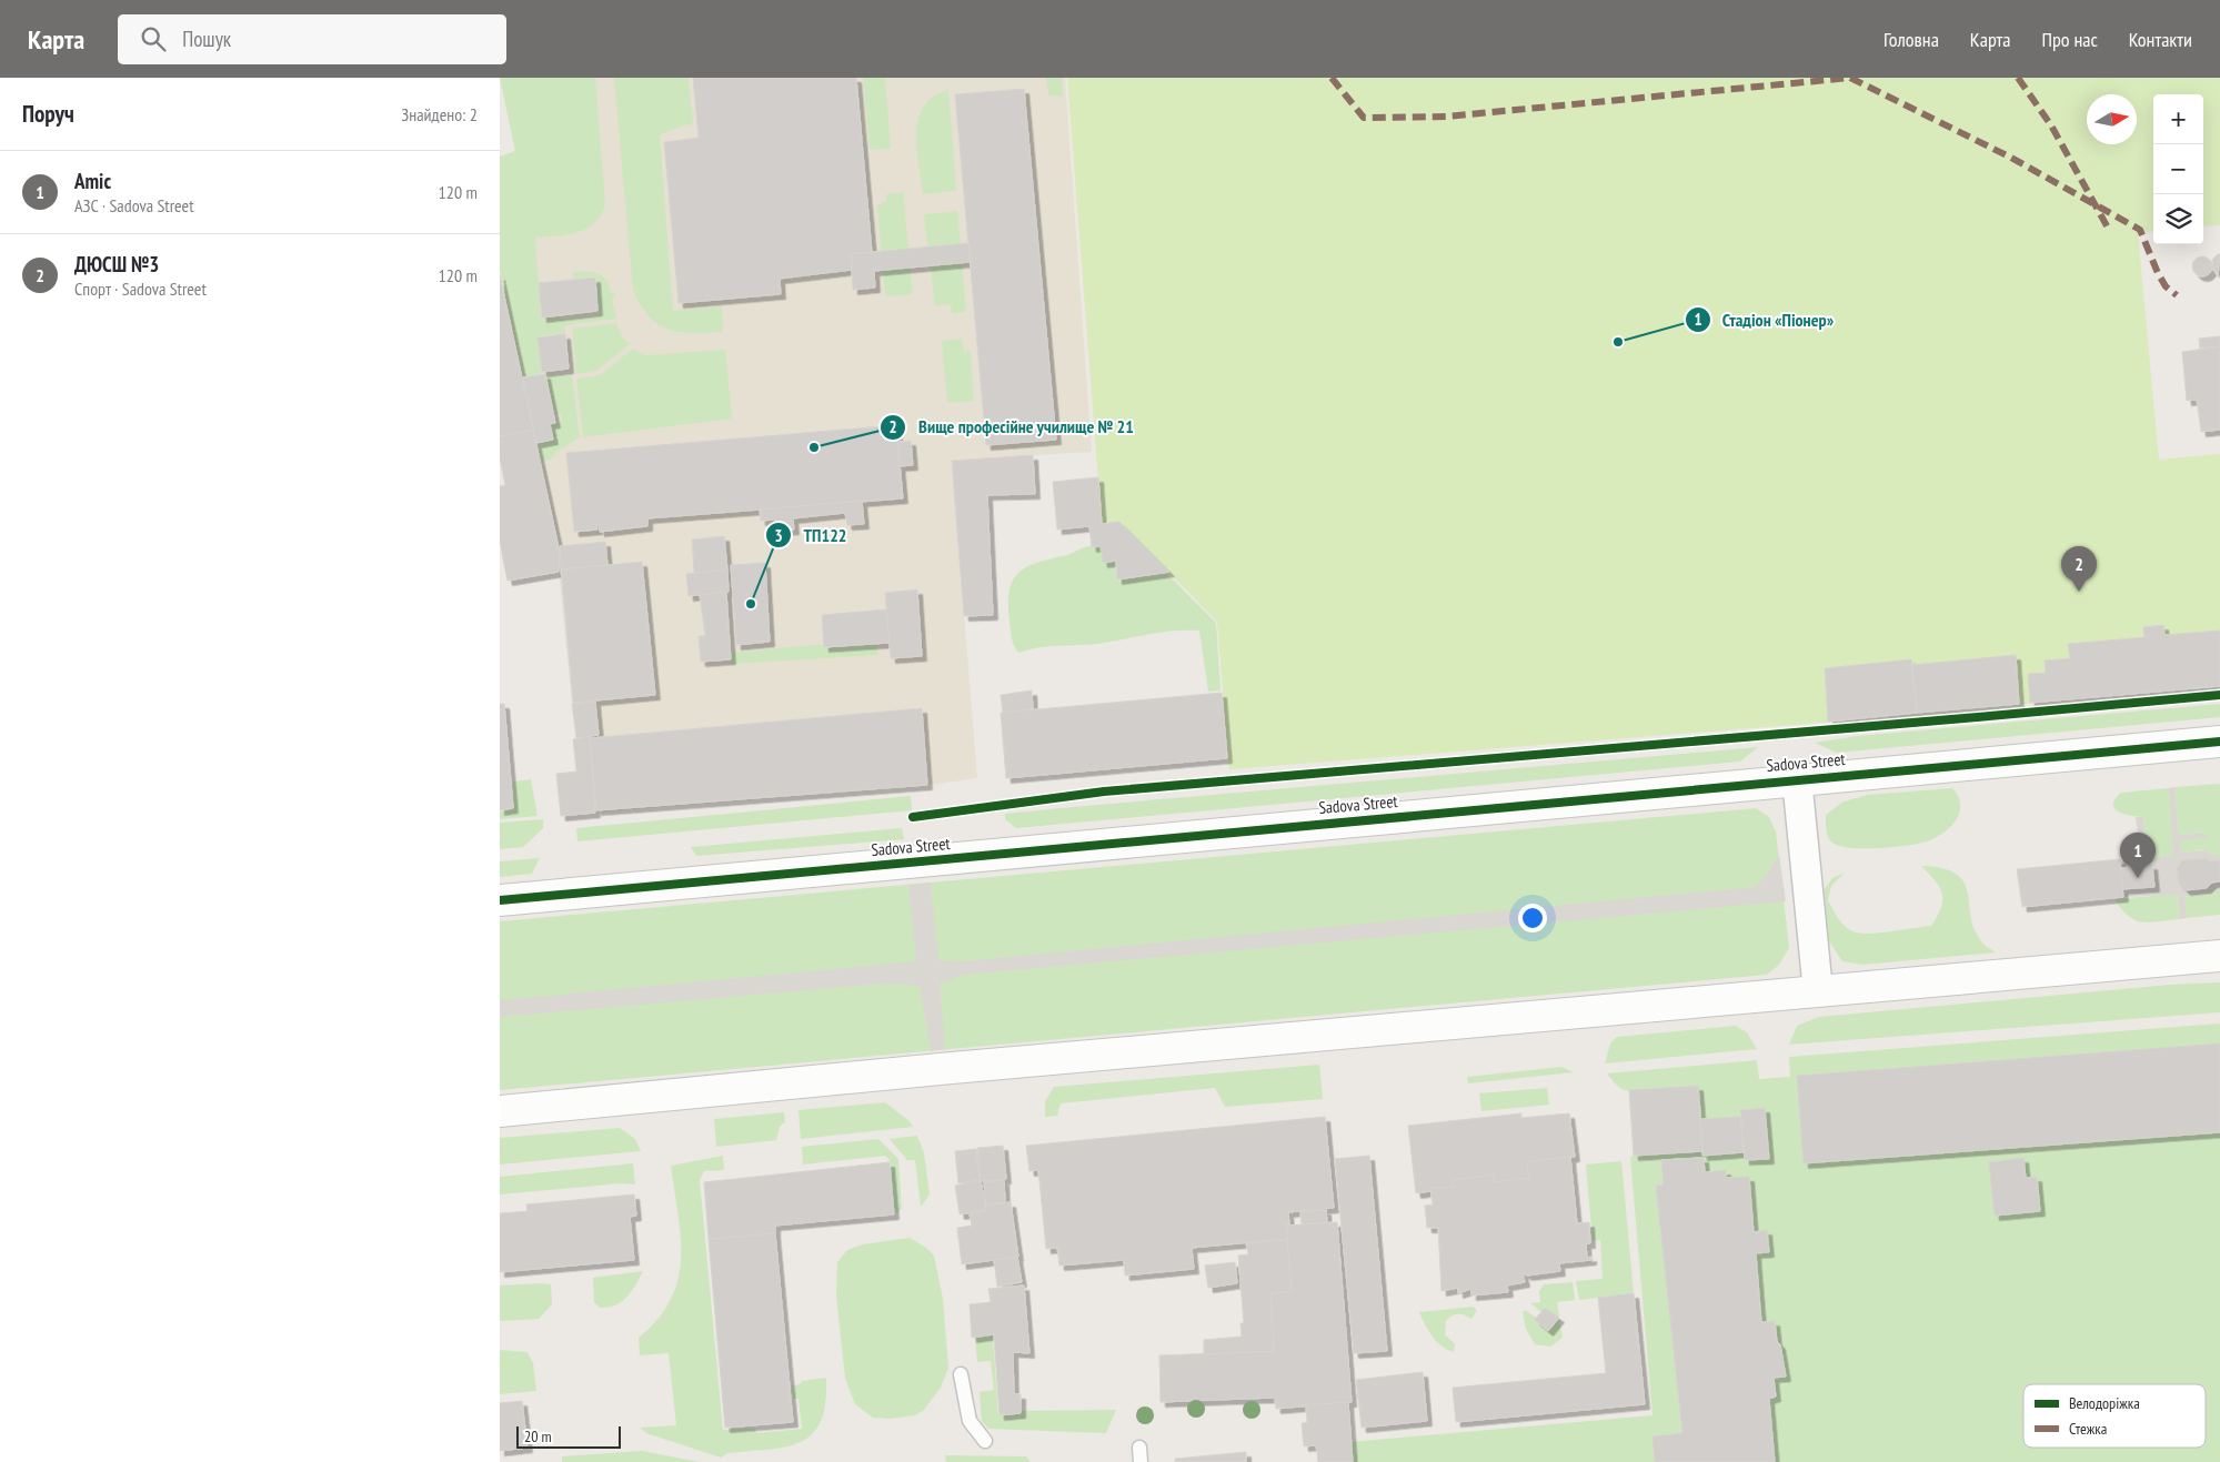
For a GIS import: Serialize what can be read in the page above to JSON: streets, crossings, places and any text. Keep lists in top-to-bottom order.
{
  "streets": {
    "street": ["Sadova Street"]
  },
  "places": ["Стадіон «Піонер»", "Вище професійне училище № 21", "ТП122"],
  "legend": ["Велодоріжка", "Стежка"],
  "scale_bar": "20 m",
  "north": "right",
  "page": {
    "header": "Карта",
    "search": "Пошук",
    "nav": [
      "Головна",
      "Карта",
      "Про нас",
      "Контакти"
    ],
    "heading": ["Поруч", "Знайдено: 2"],
    "map_buttons": ["+", "−"],
    "list": [
      {
        "mark": "1",
        "name": "Amic",
        "note": "АЗС · Sadova Street",
        "value": "120 m"
      },
      {
        "mark": "2",
        "name": "ДЮСШ №3",
        "note": "Спорт · Sadova Street",
        "value": "120 m"
      }
    ],
    "pins": ["2", "1"],
    "scale": "20 m"
  }
}
